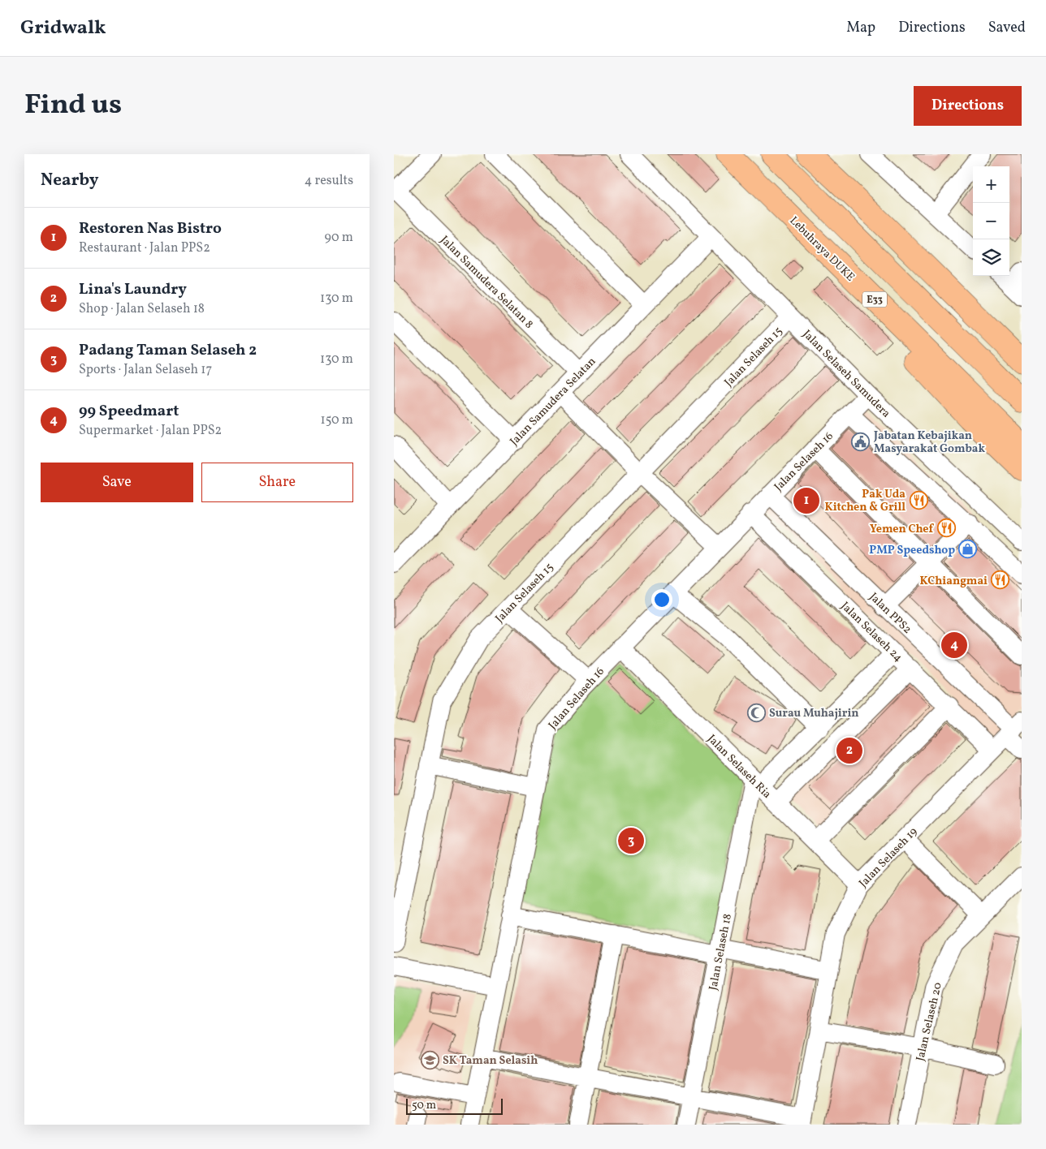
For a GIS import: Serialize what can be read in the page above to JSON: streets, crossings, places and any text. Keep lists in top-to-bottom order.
{
  "streets": {
    "highway": ["Lebuhraya DUKE", "E33"],
    "street": [
      "Jalan Samudera Selatan 8",
      "Jalan Selaseh 15",
      "Jalan Selaseh Samudera",
      "Jalan Samudera Selatan",
      "Jalan Selaseh 16",
      "Jalan PPS2",
      "Jalan Selaseh 24",
      "Jalan Selaseh Ria",
      "Jalan Selaseh 19",
      "Jalan Selaseh 18",
      "Jalan Selaseh 20"
    ]
  },
  "crossings": [
    ["Jalan Samudera Selatan 8", "Jalan Samudera Selatan"],
    ["Jalan Selaseh 15", "Jalan Selaseh Samudera"],
    ["Jalan Selaseh Samudera", "Jalan Samudera Selatan"],
    ["Jalan Selaseh Samudera", "Jalan Selaseh 16"],
    ["Jalan Selaseh 16", "Jalan PPS2"],
    ["Jalan Selaseh 16", "Jalan Selaseh 24"],
    ["Jalan Selaseh 16", "Jalan Selaseh Ria"],
    ["Jalan PPS2", "Jalan Selaseh 19"],
    ["Jalan Selaseh 24", "Jalan Selaseh 19"],
    ["Jalan Selaseh Ria", "Jalan Selaseh 19"],
    ["Jalan Selaseh Ria", "Jalan Selaseh 18"]
  ],
  "places": {
    "public building": ["Jabatan Kebajikan Masyarakat Gombak"],
    "restaurant": ["Pak Uda Kitchen & Grill", "Yemen Chef", "KChiangmai"],
    "shop": ["PMP Speedshop"],
    "mosque": ["Surau Muhajirin"],
    "school or university": ["SK Taman Selasih"]
  },
  "scale_bar": "50 m",
  "page": {
    "header": "Gridwalk",
    "nav": ["Map", "Directions", "Saved"],
    "title": "Find us",
    "buttons": [
      "Directions",
      ["Save", "Share"]
    ],
    "heading": ["Nearby", "4 results"],
    "map_buttons": ["+", "−"],
    "list": [
      {
        "mark": "1",
        "name": "Restoren Nas Bistro",
        "note": "Restaurant · Jalan PPS2",
        "value": "90 m"
      },
      {
        "mark": "2",
        "name": "Lina's Laundry",
        "note": "Shop · Jalan Selaseh 18",
        "value": "130 m"
      },
      {
        "mark": "3",
        "name": "Padang Taman Selaseh 2",
        "note": "Sports · Jalan Selaseh 17",
        "value": "130 m"
      },
      {
        "mark": "4",
        "name": "99 Speedmart",
        "note": "Supermarket · Jalan PPS2",
        "value": "150 m"
      }
    ],
    "pins": [
      "1",
      "4",
      "2",
      "3"
    ],
    "scale": "50 m"
  }
}
